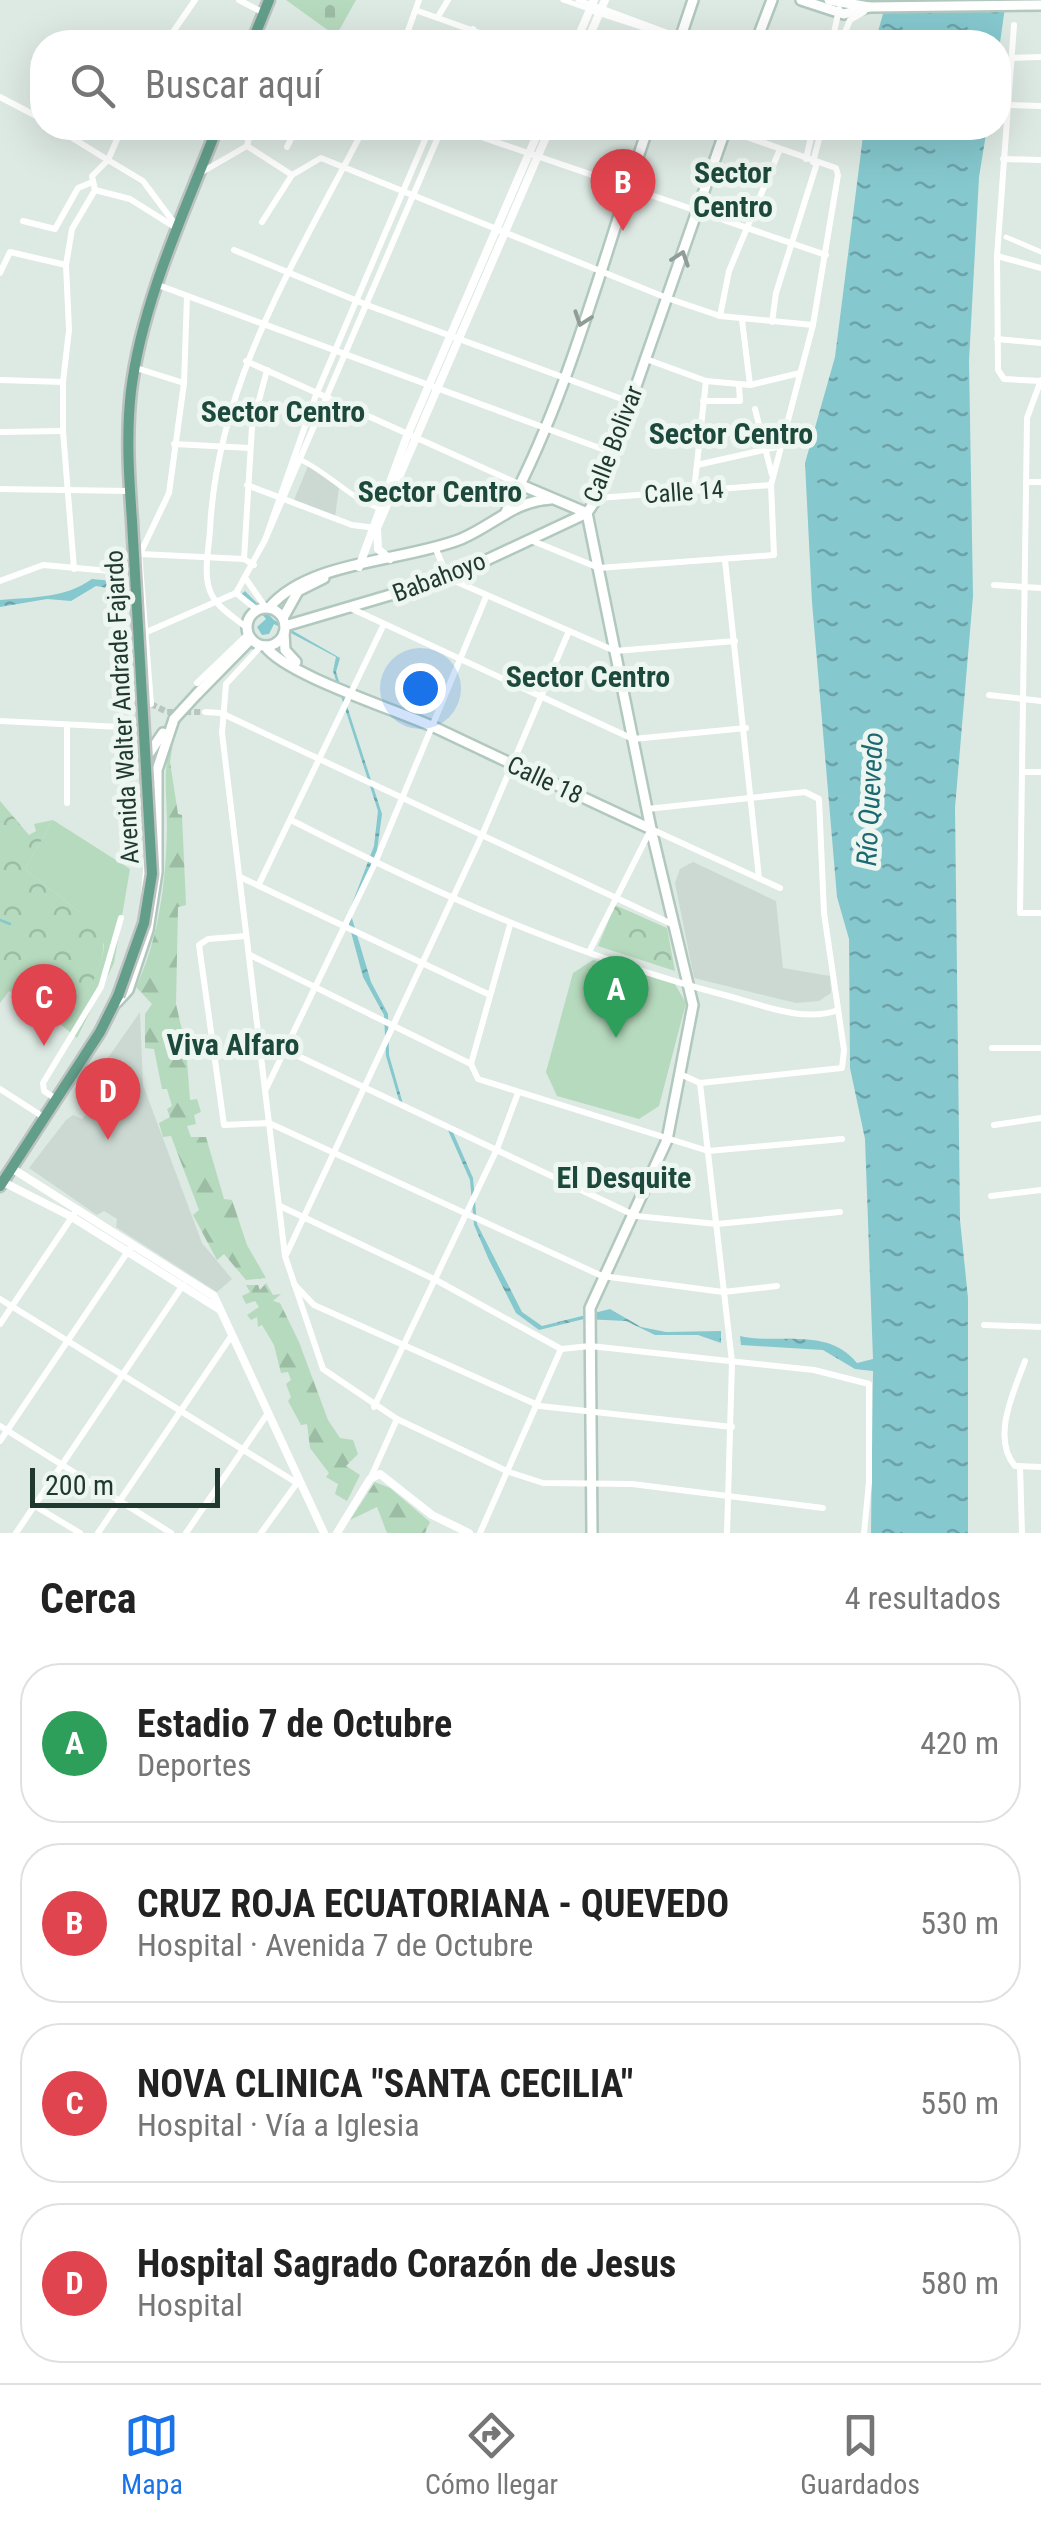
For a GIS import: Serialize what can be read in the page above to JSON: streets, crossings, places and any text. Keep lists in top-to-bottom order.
{
  "streets": {
    "main road": [
      "Calle Bolivar",
      "Babahoyo",
      "Avenida Walter Andrade Fajardo",
      "Calle 18"
    ],
    "street": ["Calle 14"]
  },
  "crossings": [
    ["Calle Bolivar", "Calle 14"],
    ["Calle Bolivar", "Babahoyo"],
    ["Calle Bolivar", "Calle 18"]
  ],
  "districts": [
    "Sector Centro",
    "Sector Centro",
    "Sector Centro",
    "Sector Centro",
    "Sector Centro",
    "Viva Alfaro",
    "El Desquite"
  ],
  "water": ["Río Quevedo"],
  "scale_bar": "200 m",
  "page": {
    "search": "Buscar aquí",
    "pins": [
      "B",
      "A",
      "C",
      "D"
    ],
    "scale": "200 m",
    "heading": ["Cerca", "4 resultados"],
    "list": [
      {
        "mark": "A",
        "name": "Estadio 7 de Octubre",
        "note": "Deportes",
        "value": "420 m"
      },
      {
        "mark": "B",
        "name": "CRUZ ROJA ECUATORIANA - QUEVEDO",
        "note": "Hospital · Avenida 7 de Octubre",
        "value": "530 m"
      },
      {
        "mark": "C",
        "name": "NOVA CLINICA \"SANTA CECILIA\"",
        "note": "Hospital · Vía a Iglesia",
        "value": "550 m"
      },
      {
        "mark": "D",
        "name": "Hospital Sagrado Corazón de Jesus",
        "note": "Hospital",
        "value": "580 m"
      }
    ],
    "nav": ["Mapa", "Cómo llegar", "Guardados"]
  }
}
